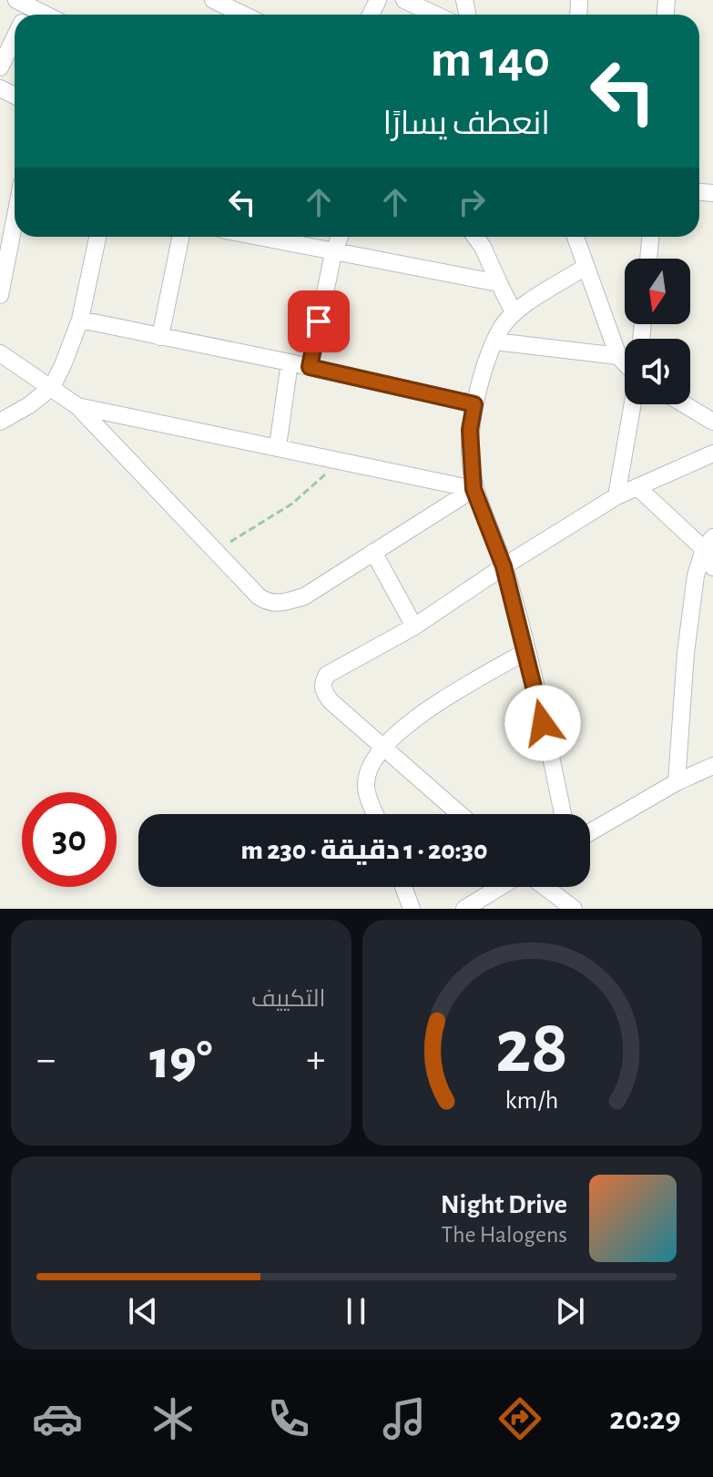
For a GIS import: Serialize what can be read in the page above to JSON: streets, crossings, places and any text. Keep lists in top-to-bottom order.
{
  "north": "bottom",
  "page": {
    "turn": ["140 m", "انعطف يسارًا"],
    "limit": "30",
    "trip": "20:30 · 1 دقيقة · 230 m",
    "tile": "التكييف",
    "heat": ["−", "19°", "+"],
    "song": ["Night Drive", "The Halogens"],
    "tabs": "20:29",
    "gauge": ["28", "km/h"]
  }
}
